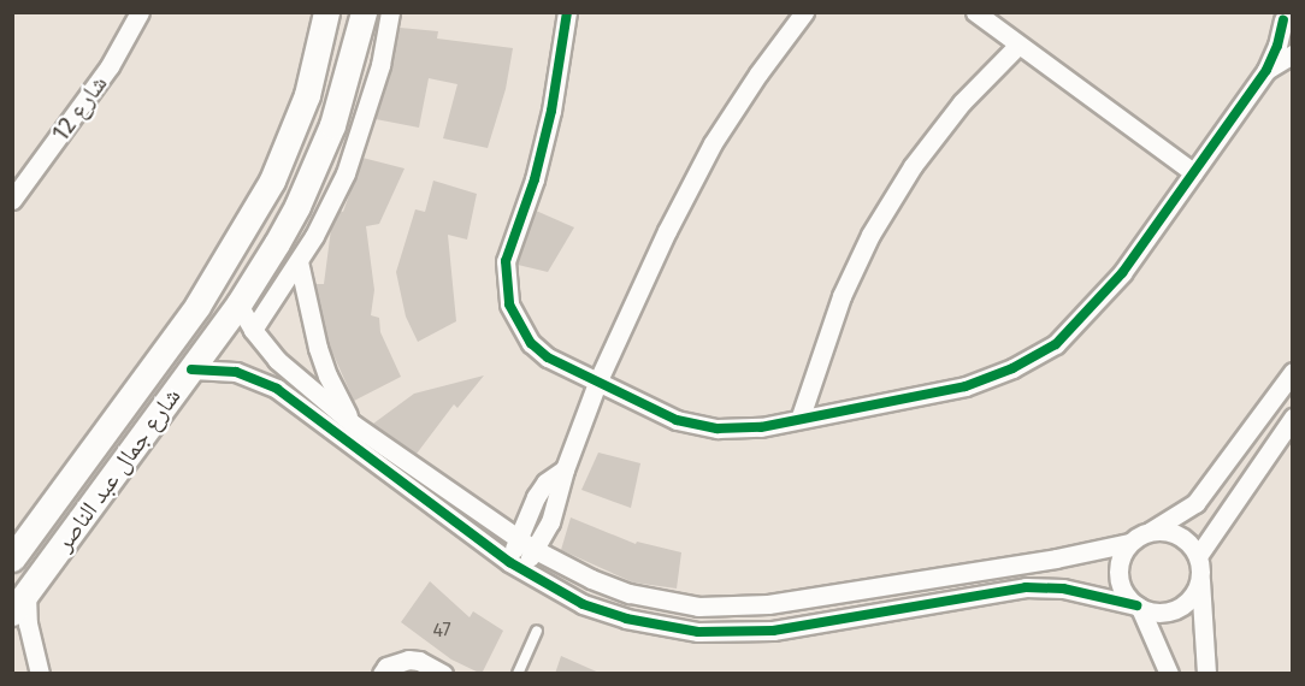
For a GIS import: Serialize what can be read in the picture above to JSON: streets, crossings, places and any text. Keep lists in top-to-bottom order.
{
  "streets": {
    "main road": ["شارع جمال عبد الناصر"],
    "street": ["شارع 12"]
  },
  "house_numbers": ["47"]
}
